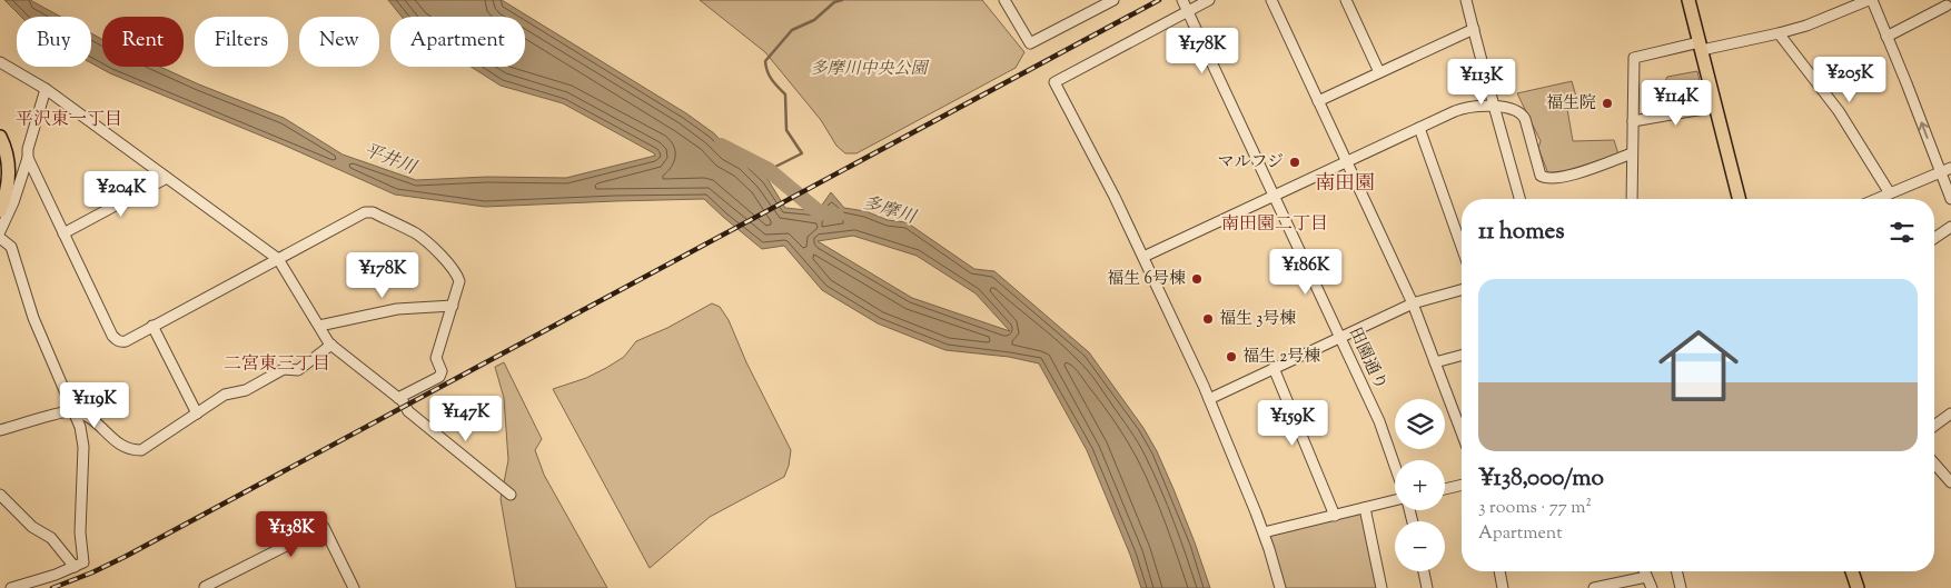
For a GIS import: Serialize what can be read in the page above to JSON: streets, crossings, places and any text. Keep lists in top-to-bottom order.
{
  "streets": {
    "street": ["田園通り"]
  },
  "districts": [
    "平沢東一丁目",
    "南田園",
    "南田園二丁目",
    "二宮東三丁目"
  ],
  "water": ["平井川", "多摩川"],
  "parks": ["多摩川中央公園"],
  "places": [
    "福生院",
    "マルフジ",
    "福生 6号棟",
    "福生 3号棟",
    "福生 2号棟"
  ],
  "page": {
    "chip": [
      "Buy",
      "Rent",
      "Filters",
      "New",
      "Apartment"
    ],
    "price": [
      "¥178K",
      "¥205K",
      "¥113K",
      "¥114K",
      "¥204K",
      "¥186K",
      "¥178K",
      "¥119K",
      "¥147K",
      "¥159K",
      "¥138K"
    ],
    "heading": "11 homes",
    "list": [
      {
        "name": "¥138,000/mo",
        "note": "3 rooms · 77 m² · Apartment"
      }
    ],
    "map_buttons": ["+", "−"]
  }
}
